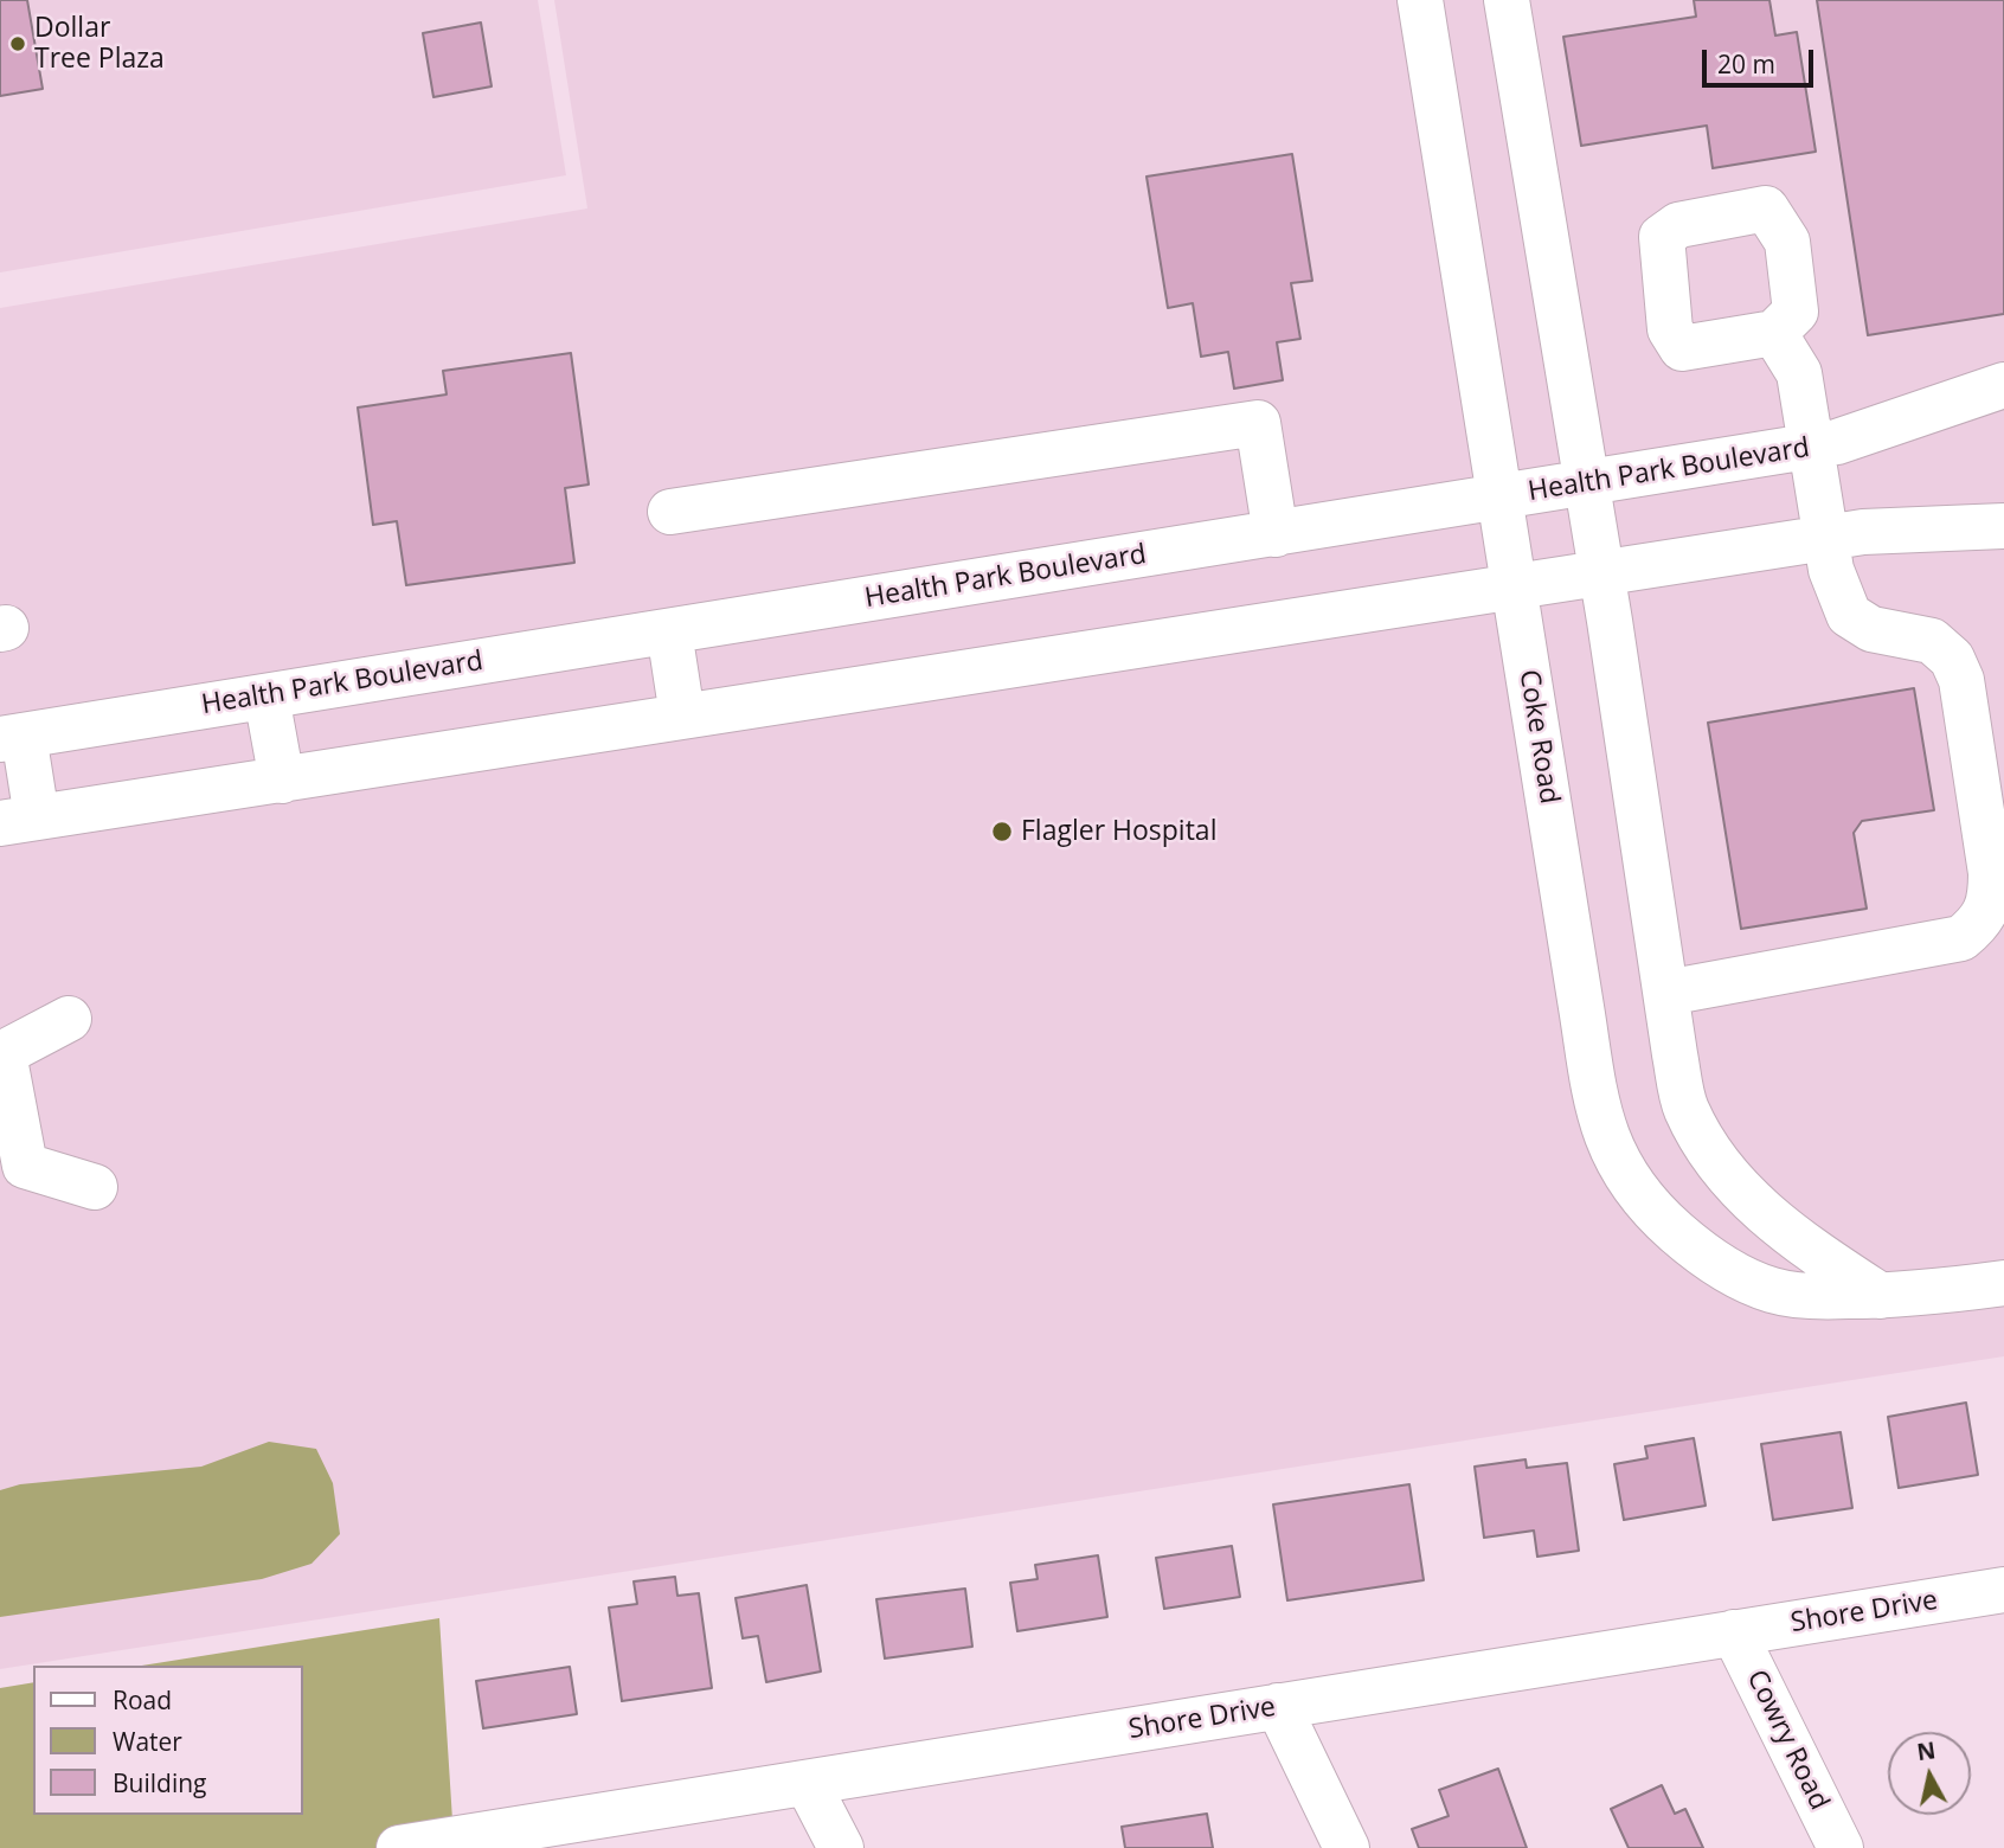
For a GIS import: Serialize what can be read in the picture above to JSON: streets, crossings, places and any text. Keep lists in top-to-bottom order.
{
  "streets": {
    "street": [
      "Health Park Boulevard",
      "Coke Road",
      "Shore Drive",
      "Cowry Road"
    ]
  },
  "crossings": [
    ["Health Park Boulevard", "Coke Road"],
    ["Shore Drive", "Cowry Road"]
  ],
  "places": ["Dollar Tree Plaza", "Flagler Hospital"],
  "legend": ["Road", "Water", "Building"],
  "scale_bar": "20 m",
  "north": "top"
}
